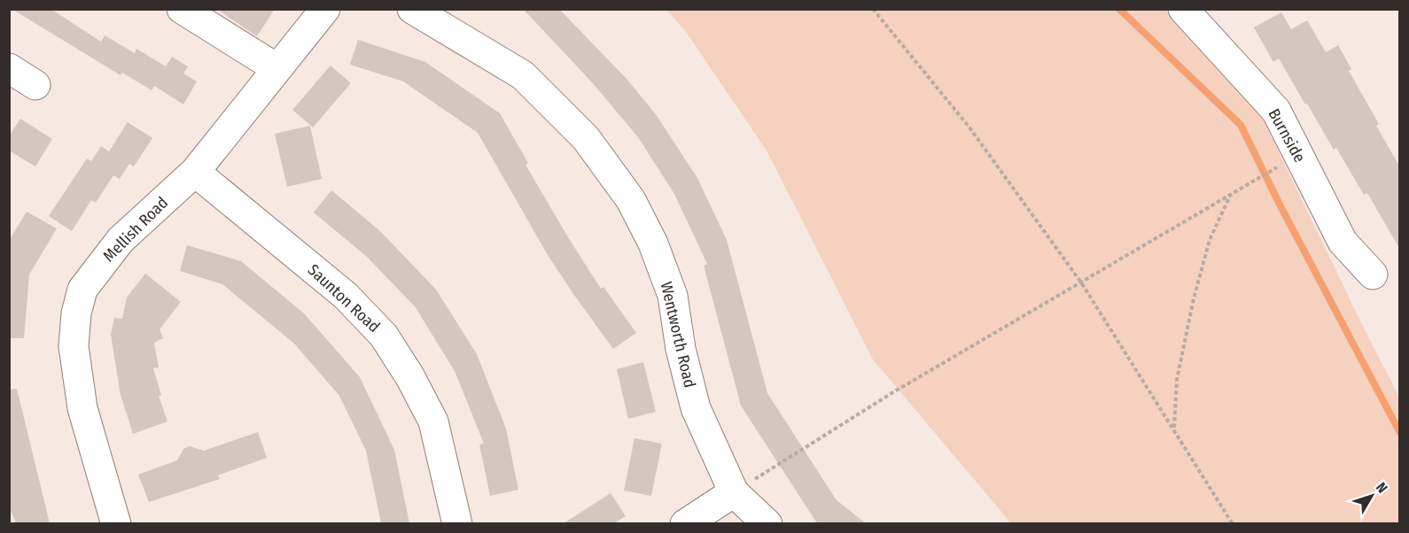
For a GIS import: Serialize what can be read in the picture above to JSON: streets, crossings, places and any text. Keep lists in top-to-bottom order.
{
  "streets": {
    "street": [
      "Burnside",
      "Mellish Road",
      "Saunton Road",
      "Wentworth Road"
    ]
  },
  "crossings": [
    ["Mellish Road", "Saunton Road"]
  ],
  "north": "top right"
}
